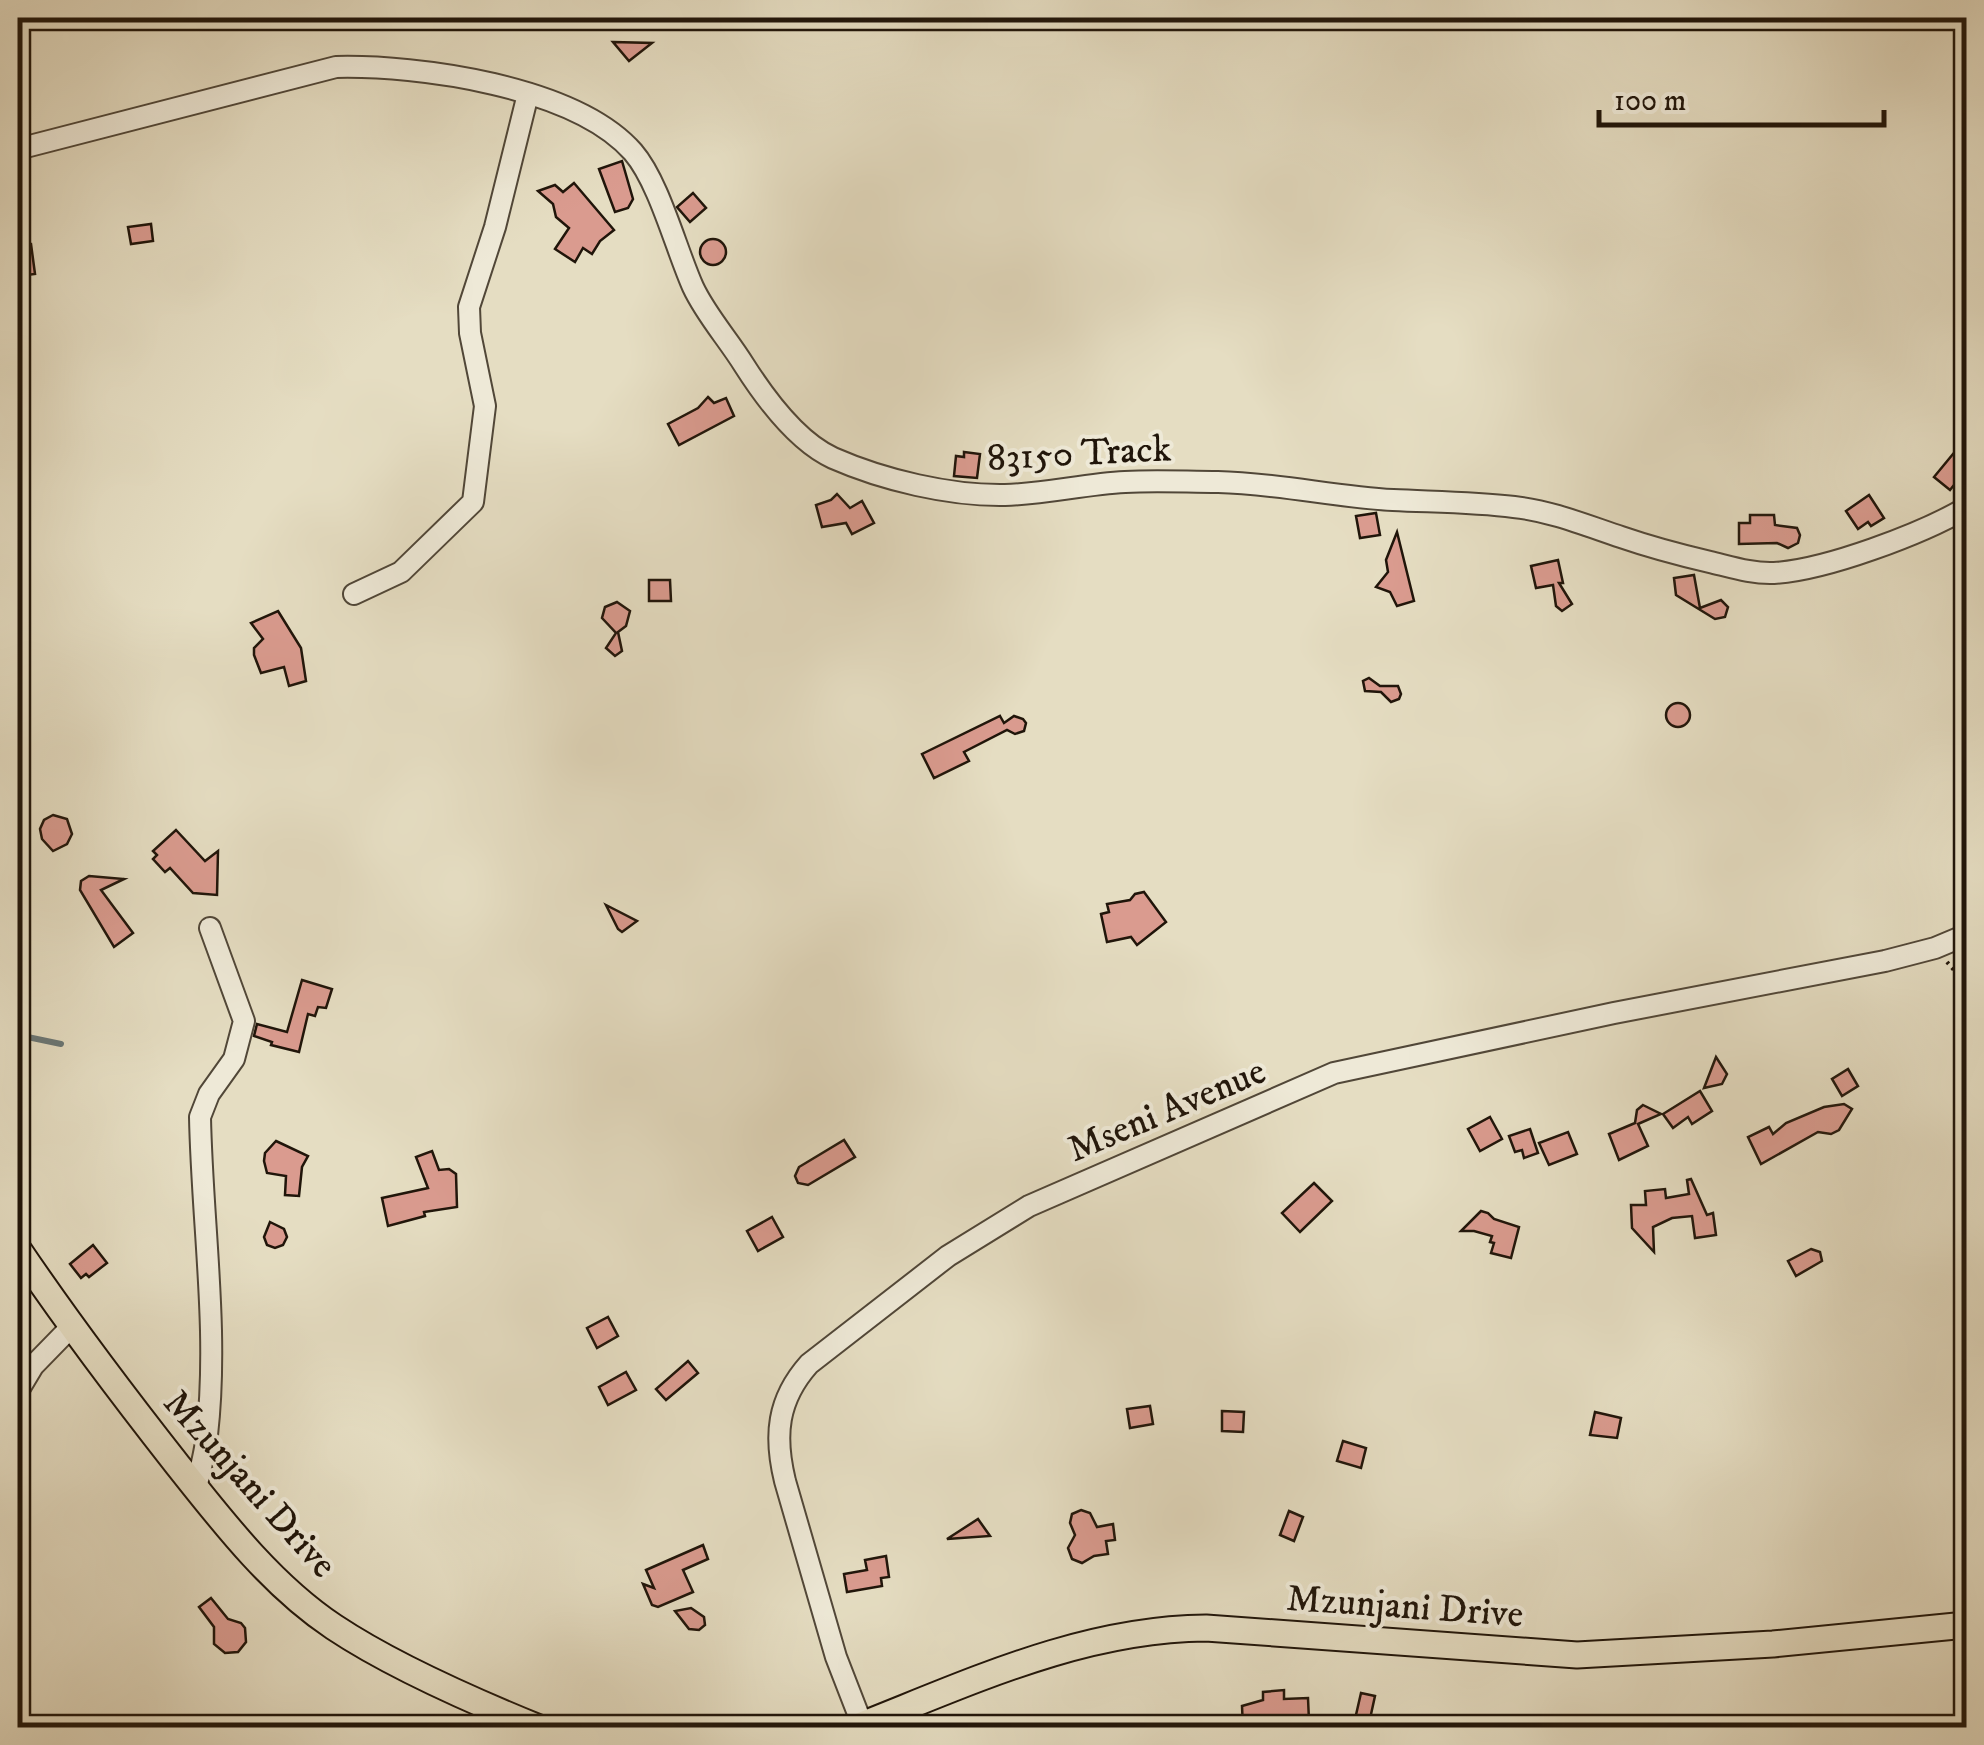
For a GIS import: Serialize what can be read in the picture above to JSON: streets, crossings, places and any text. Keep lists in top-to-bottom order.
{
  "streets": {
    "main road": ["Mzunjani Drive"],
    "street": ["83150 Track", "Mseni Avenue"]
  },
  "crossings": [
    ["Mseni Avenue", "Mzunjani Drive"]
  ],
  "scale_bar": "100 m"
}
